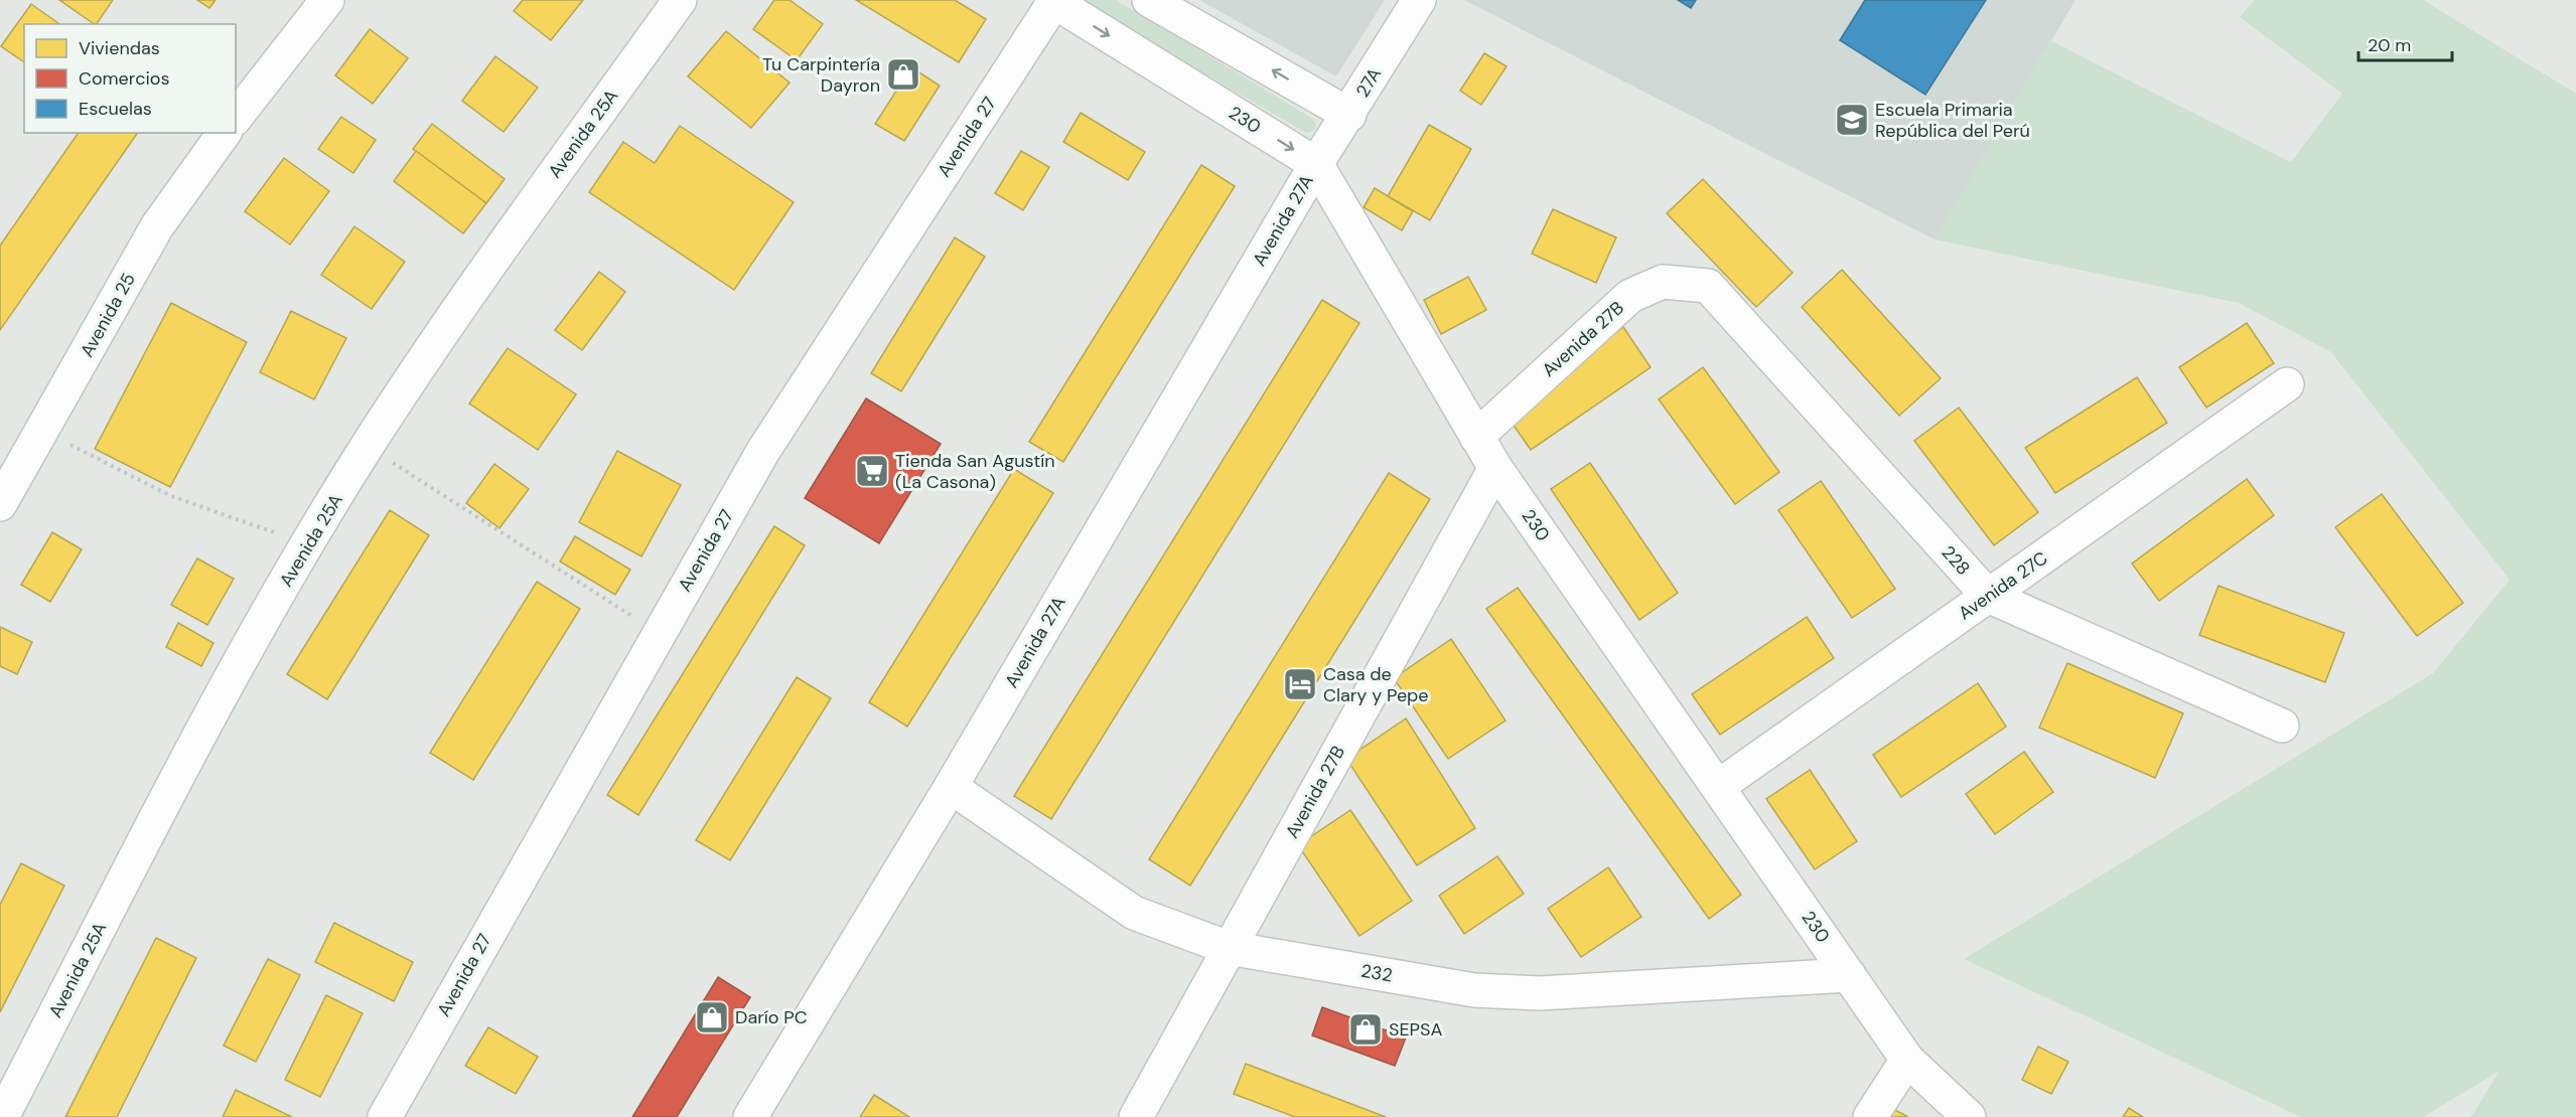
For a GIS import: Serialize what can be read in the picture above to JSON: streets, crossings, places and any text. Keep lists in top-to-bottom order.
{
  "streets": {
    "street": [
      "27A",
      "230",
      "Avenida 25A",
      "Avenida 27",
      "Avenida 27A",
      "Avenida 25",
      "Avenida 27B",
      "228",
      "Avenida 27C",
      "232"
    ]
  },
  "crossings": [
    ["27A", "230"],
    ["27A", "Avenida 27A"],
    ["230", "Avenida 27"],
    ["230", "Avenida 27A"],
    ["230", "Avenida 27B"],
    ["230", "Avenida 27C"],
    ["230", "232"],
    ["Avenida 27A", "232"],
    ["Avenida 27B", "228"],
    ["Avenida 27B", "232"],
    ["228", "Avenida 27C"]
  ],
  "places": {
    "shop": ["Tu Carpintería Dayron", "Darío PC", "SEPSA"],
    "school or university": ["Escuela Primaria República del Perú"],
    "supermarket": ["Tienda San Agustín (La Casona)"],
    "hotel": ["Casa de Clary y Pepe"]
  },
  "legend": ["Viviendas", "Comercios", "Escuelas"],
  "scale_bar": "20 m"
}
